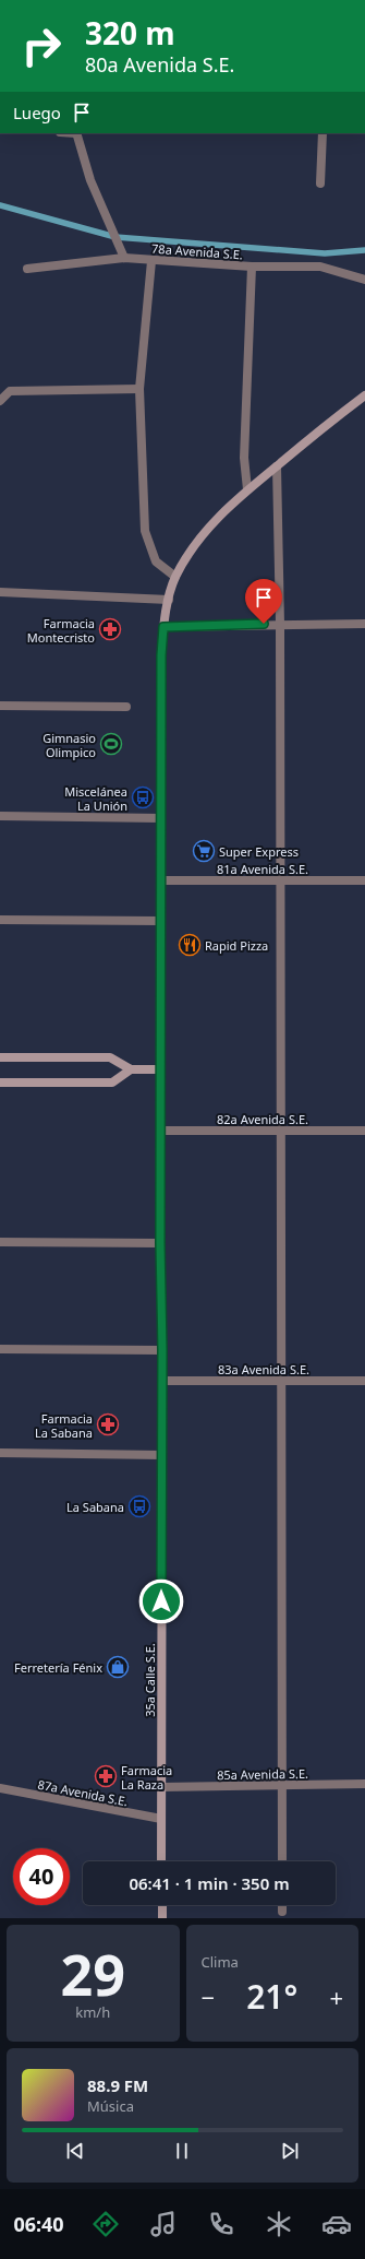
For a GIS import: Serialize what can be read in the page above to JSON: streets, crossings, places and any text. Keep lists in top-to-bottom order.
{
  "streets": {
    "street": [
      "78a Avenida S.E.",
      "81a Avenida S.E.",
      "82a Avenida S.E.",
      "83a Avenida S.E.",
      "35a Calle S.E.",
      "85a Avenida S.E.",
      "87a Avenida S.E."
    ]
  },
  "crossings": [
    ["81a Avenida S.E.", "35a Calle S.E."],
    ["82a Avenida S.E.", "35a Calle S.E."],
    ["83a Avenida S.E.", "35a Calle S.E."],
    ["35a Calle S.E.", "85a Avenida S.E."],
    ["35a Calle S.E.", "87a Avenida S.E."]
  ],
  "places": {
    "pharmacy": ["Farmacia Montecristo", "Farmacia La Sabana", "Farmacia La Raza"],
    "sports": ["Gimnasio Olimpico"],
    "bus stop": ["Miscelánea La Unión", "La Sabana"],
    "supermarket": ["Super Express"],
    "restaurant": ["Rapid Pizza"],
    "shop": ["Ferretería Fénix"]
  },
  "page": {
    "turn": ["320 m", "80a Avenida S.E."],
    "then": "Luego",
    "limit": "40",
    "trip": "06:41 · 1 min · 350 m",
    "tile": [
      ["29", "km/h"],
      "Clima"
    ],
    "heat": ["−", "21°", "+"],
    "song": ["88.9 FM", "Música"],
    "tabs": "06:40"
  }
}
